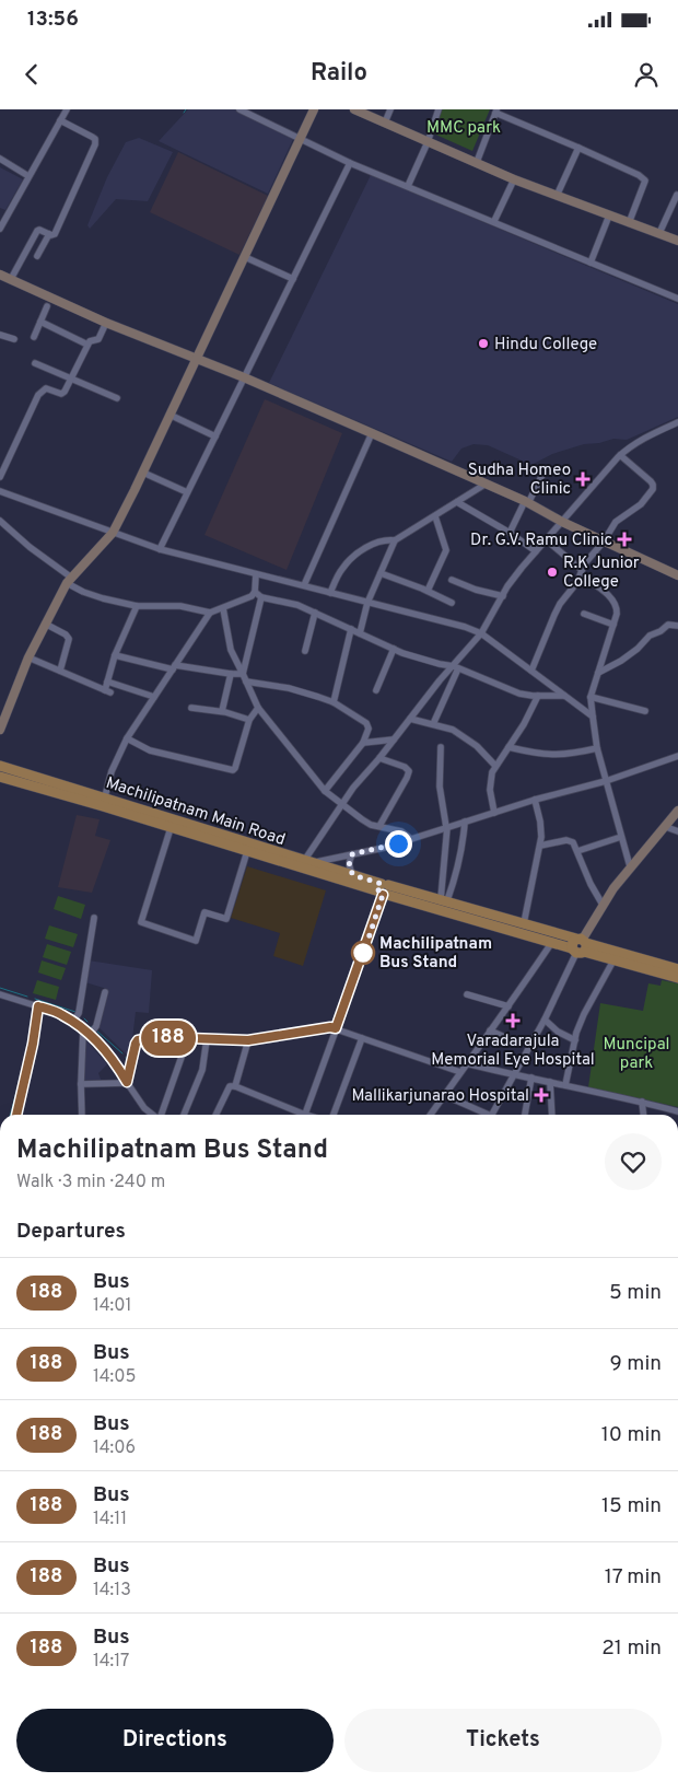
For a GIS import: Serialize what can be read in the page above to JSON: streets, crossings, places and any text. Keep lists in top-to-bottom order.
{
  "streets": {
    "main road": ["Machilipatnam Main Road"]
  },
  "parks": ["MMC park", "Muncipal park"],
  "places": {
    "other": ["Hindu College", "R.K Junior College", "Machilipatnam Bus Stand"],
    "health": [
      "Sudha Homeo Clinic",
      "Dr. G.V. Ramu Clinic",
      "Varadarajula Memorial Eye Hospital",
      "Mallikarjunarao Hospital"
    ]
  },
  "lines": ["bus line 188"],
  "page": {
    "status": "13:56",
    "header": "Railo",
    "on_map": "188",
    "heading": [
      ["Machilipatnam Bus Stand", "Walk · 3 min · 240 m"],
      "Departures"
    ],
    "list": [
      {
        "mark": "188",
        "name": "Bus",
        "note": "14:01",
        "value": "5 min"
      },
      {
        "mark": "188",
        "name": "Bus",
        "note": "14:05",
        "value": "9 min"
      },
      {
        "mark": "188",
        "name": "Bus",
        "note": "14:06",
        "value": "10 min"
      },
      {
        "mark": "188",
        "name": "Bus",
        "note": "14:11",
        "value": "15 min"
      },
      {
        "mark": "188",
        "name": "Bus",
        "note": "14:13",
        "value": "17 min"
      },
      {
        "mark": "188",
        "name": "Bus",
        "note": "14:17",
        "value": "21 min"
      }
    ],
    "buttons": ["Directions", "Tickets"]
  }
}
